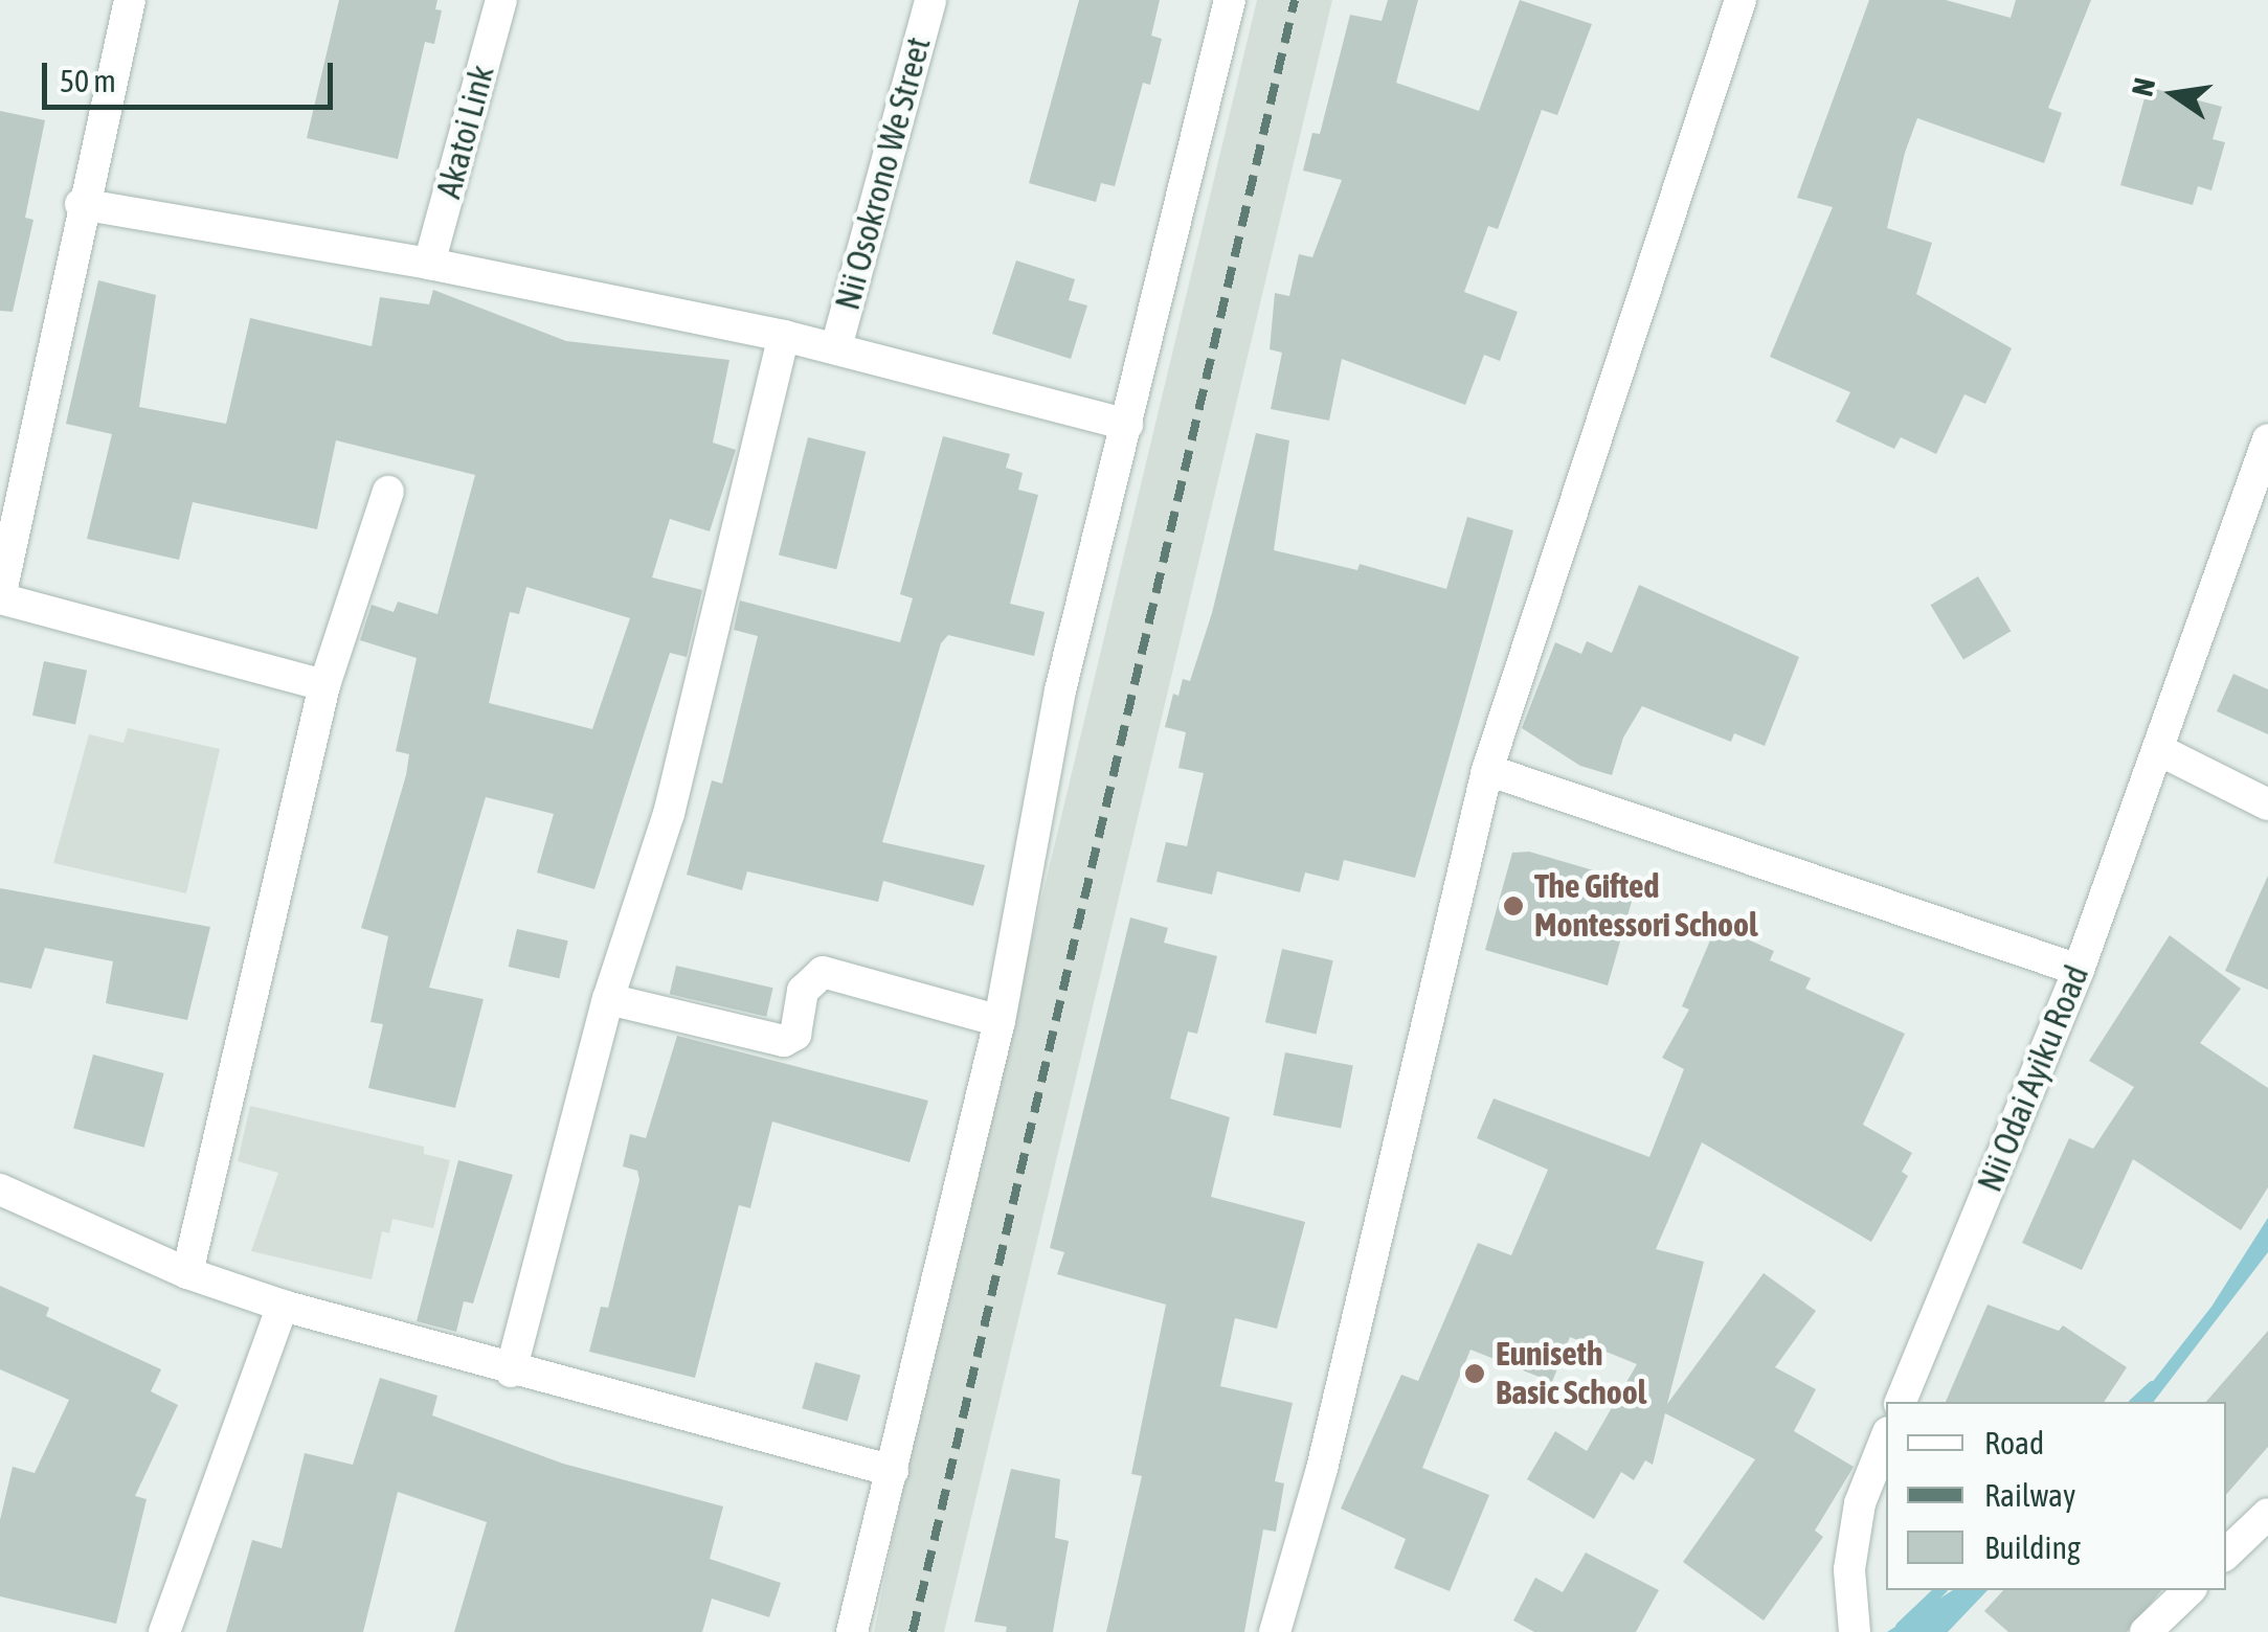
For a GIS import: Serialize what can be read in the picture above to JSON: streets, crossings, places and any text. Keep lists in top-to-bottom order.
{
  "streets": {
    "street": ["Akatoi Link", "Nii Osokrono We Street", "Nii Odai Ayiku Road"]
  },
  "places": ["The Gifted Montessori School", "Euniseth Basic School"],
  "legend": ["Road", "Railway", "Building"],
  "scale_bar": "50 m",
  "north": "left"
}
